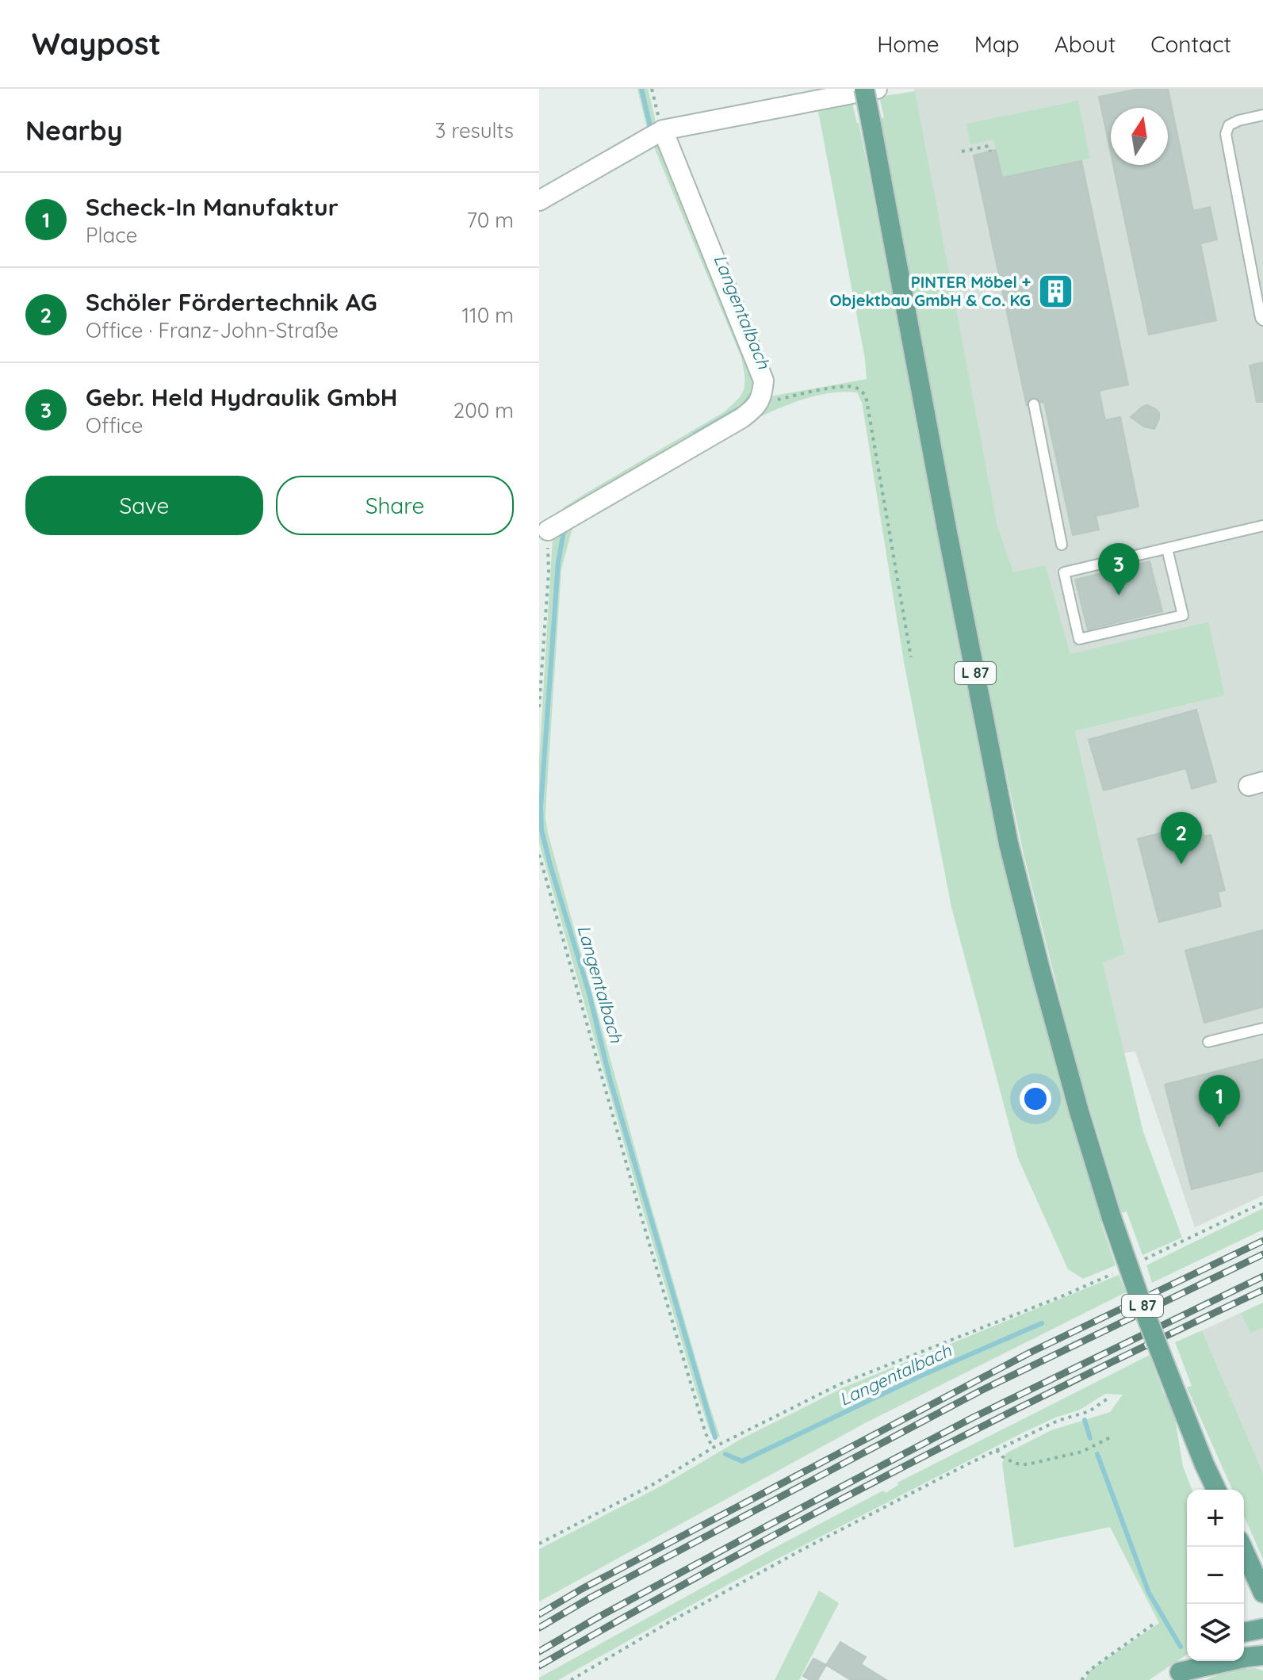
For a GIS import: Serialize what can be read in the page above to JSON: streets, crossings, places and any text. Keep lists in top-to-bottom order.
{
  "streets": {
    "main road": ["L 87"]
  },
  "water": ["Langentalbach"],
  "places": {
    "building": ["PINTER Möbel + Objektbau GmbH & Co. KG"]
  },
  "north": "top",
  "page": {
    "header": "Waypost",
    "nav": [
      "Home",
      "Map",
      "About",
      "Contact"
    ],
    "heading": ["Nearby", "3 results"],
    "list": [
      {
        "mark": "1",
        "name": "Scheck-In Manufaktur",
        "note": "Place",
        "value": "70 m"
      },
      {
        "mark": "2",
        "name": "Schöler Fördertechnik AG",
        "note": "Office · Franz-John-Straße",
        "value": "110 m"
      },
      {
        "mark": "3",
        "name": "Gebr. Held Hydraulik GmbH",
        "note": "Office",
        "value": "200 m"
      }
    ],
    "buttons": ["Save", "Share"],
    "pins": ["3", "2", "1"],
    "map_buttons": ["+", "−"]
  }
}
